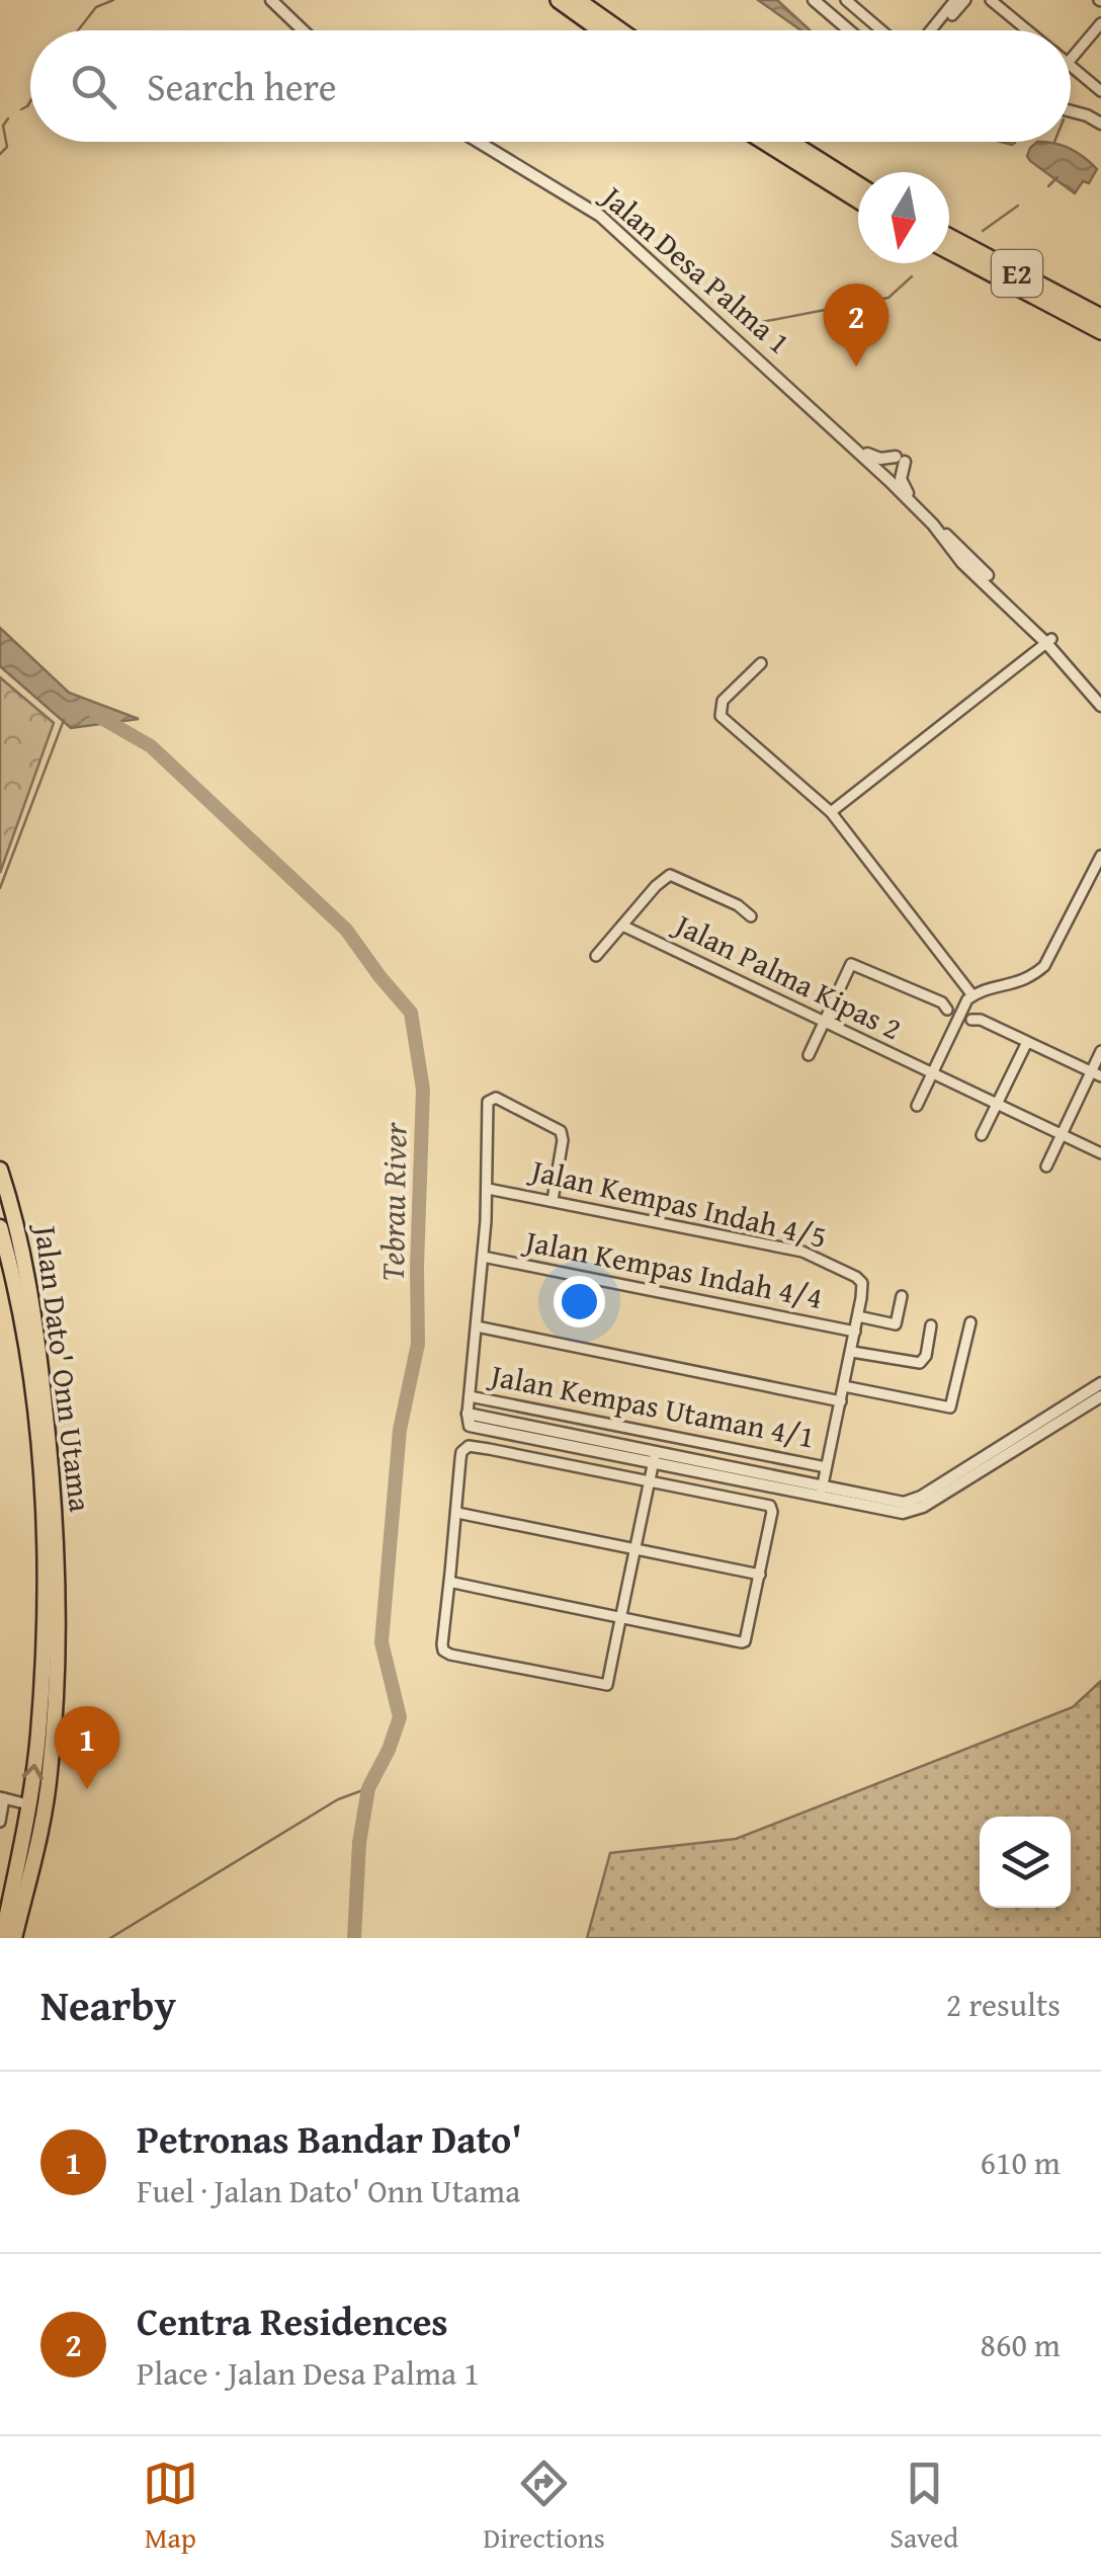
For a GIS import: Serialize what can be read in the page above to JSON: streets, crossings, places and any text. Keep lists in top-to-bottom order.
{
  "streets": {
    "highway": ["E2"],
    "main road": ["Jalan Dato' Onn Utama"],
    "street": [
      "Jalan Desa Palma 1",
      "Jalan Palma Kipas 2",
      "Jalan Kempas Indah 4/5",
      "Jalan Kempas Indah 4/4",
      "Jalan Kempas Utaman 4/1"
    ]
  },
  "water": ["Tebrau River"],
  "north": "bottom",
  "page": {
    "search": "Search here",
    "pins": ["2", "1"],
    "heading": ["Nearby", "2 results"],
    "list": [
      {
        "mark": "1",
        "name": "Petronas Bandar Dato'",
        "note": "Fuel · Jalan Dato' Onn Utama",
        "value": "610 m"
      },
      {
        "mark": "2",
        "name": "Centra Residences",
        "note": "Place · Jalan Desa Palma 1",
        "value": "860 m"
      }
    ],
    "nav": ["Map", "Directions", "Saved"]
  }
}
